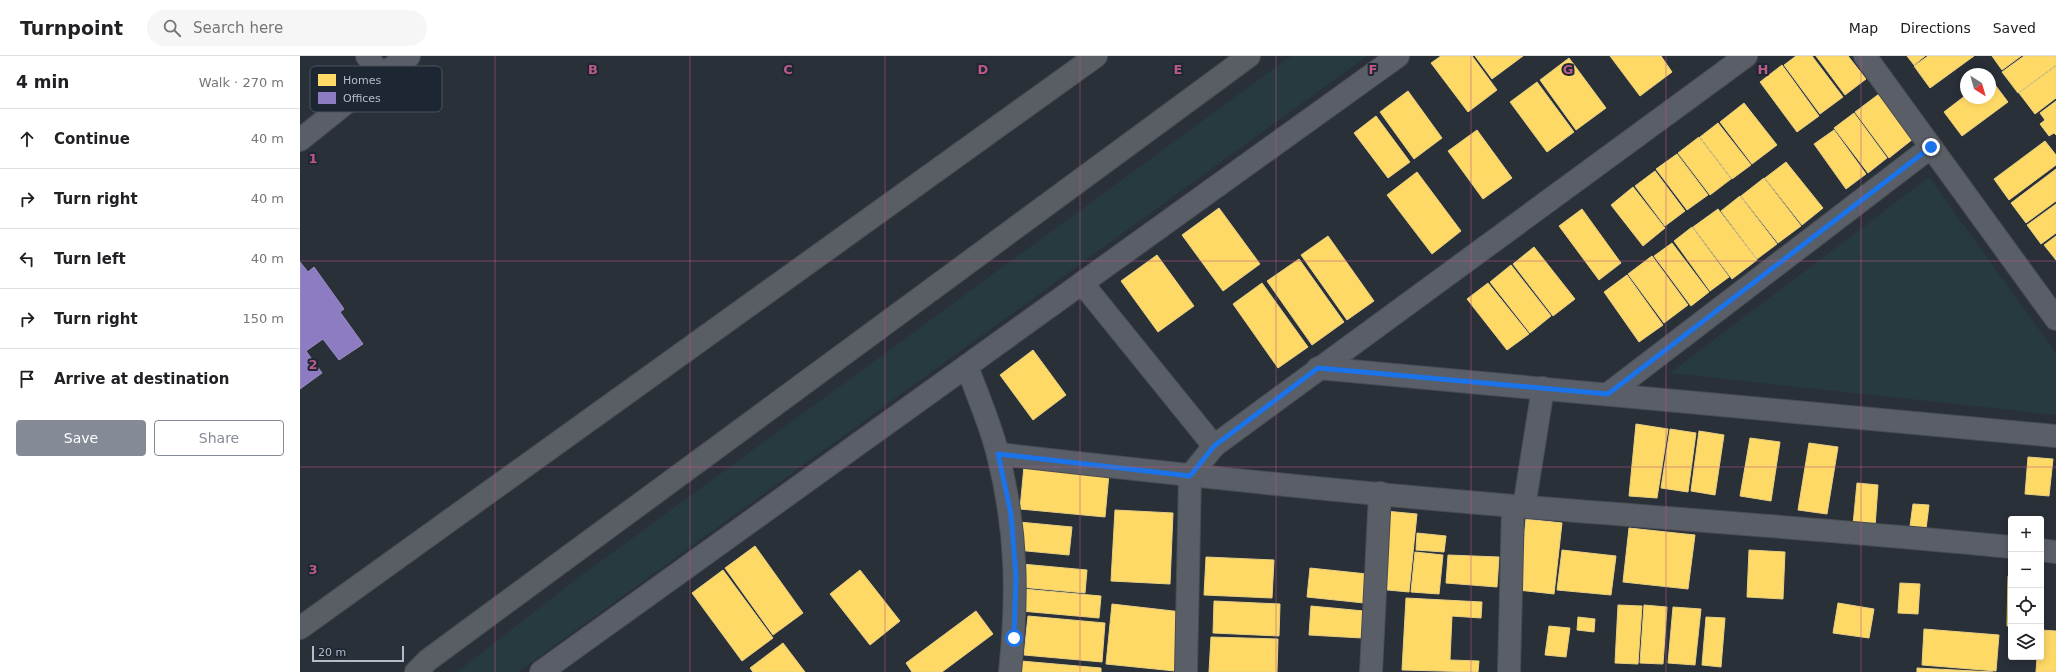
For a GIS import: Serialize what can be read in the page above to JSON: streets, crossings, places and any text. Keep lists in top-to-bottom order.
{
  "legend": ["Homes", "Offices"],
  "scale_bar": "20 m",
  "north": "bottom right",
  "page": {
    "header": "Turnpoint",
    "search": "Search here",
    "nav": ["Map", "Directions", "Saved"],
    "heading": ["4 min", "Walk · 270 m"],
    "list": [
      ["Continue", "40 m"],
      ["Turn right", "40 m"],
      ["Turn left", "40 m"],
      ["Turn right", "150 m"],
      "Arrive at destination"
    ],
    "buttons": ["Save", "Share"],
    "map_buttons": ["+", "−"],
    "scale": "20 m"
  },
  "grid": {
    "columns": [
      "B",
      "C",
      "D",
      "E",
      "F",
      "G",
      "H"
    ],
    "rows": ["1", "2", "3"]
  }
}
